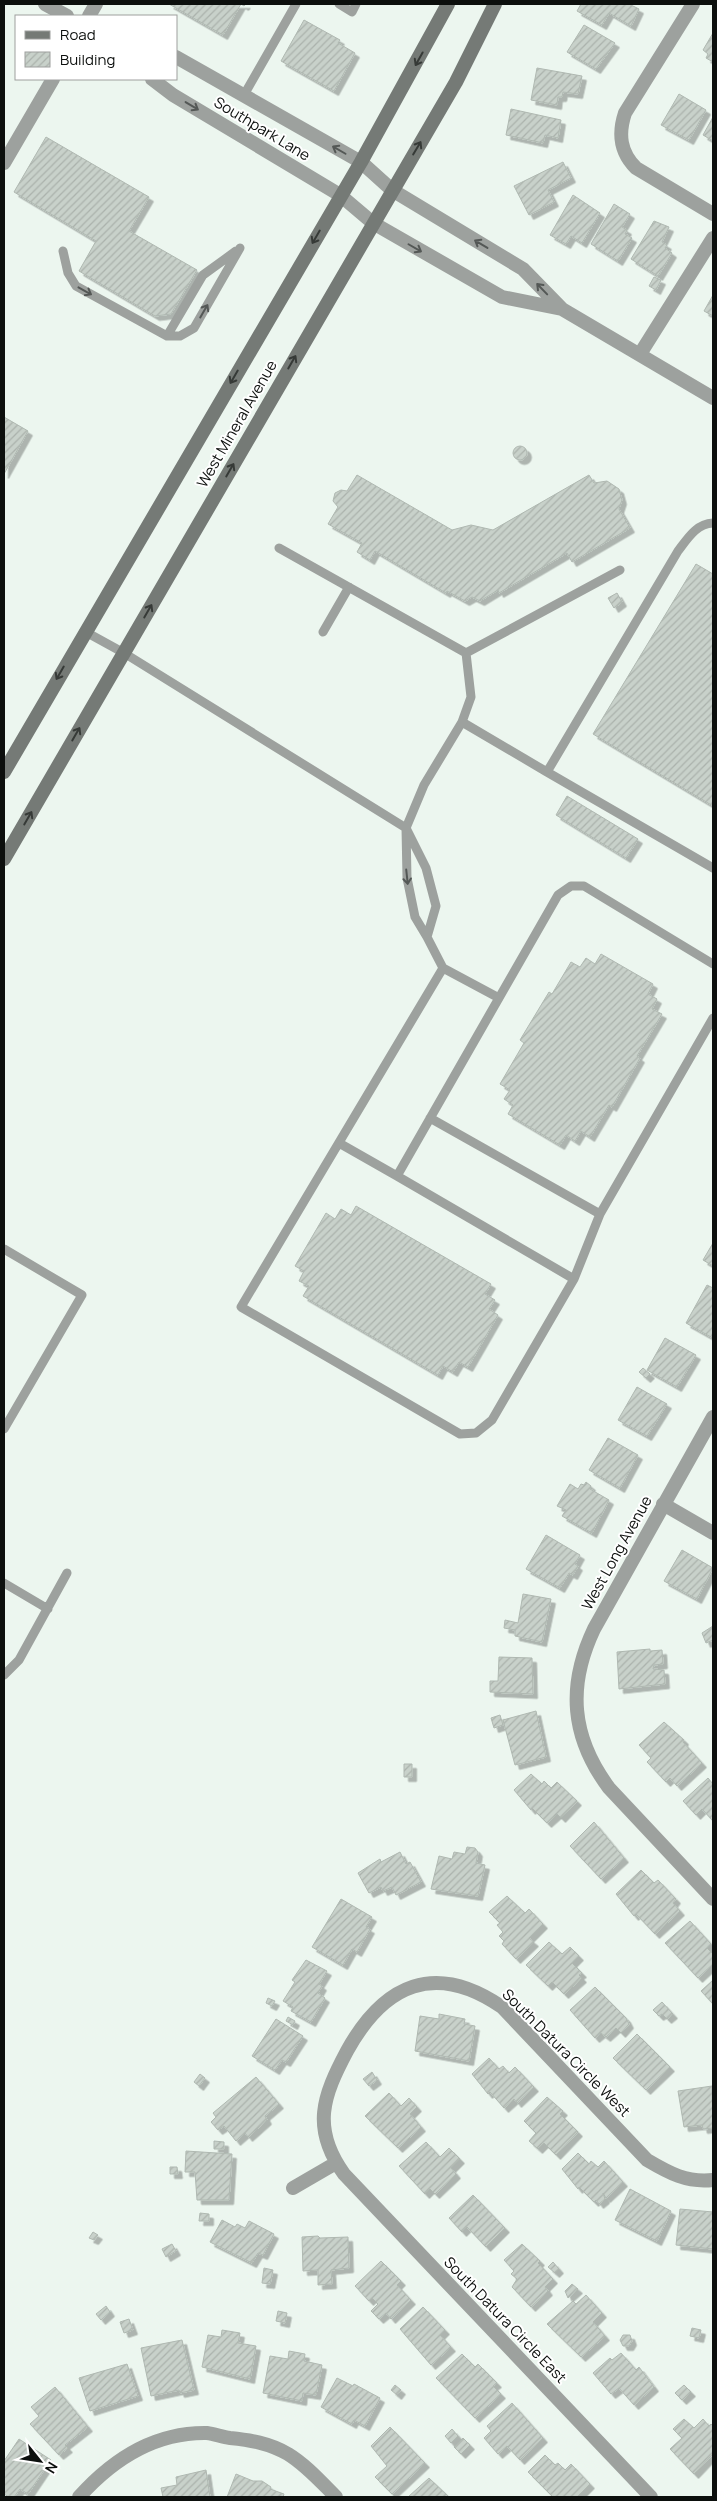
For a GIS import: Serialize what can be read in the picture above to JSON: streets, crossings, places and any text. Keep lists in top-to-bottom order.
{
  "streets": {
    "main road": ["West Mineral Avenue"],
    "street": [
      "Southpark Lane",
      "West Long Avenue",
      "South Datura Circle West",
      "South Datura Circle East"
    ]
  },
  "crossings": [
    ["Southpark Lane", "West Mineral Avenue"],
    ["South Datura Circle West", "South Datura Circle East"]
  ],
  "legend": ["Road", "Building"],
  "north": "bottom right"
}
